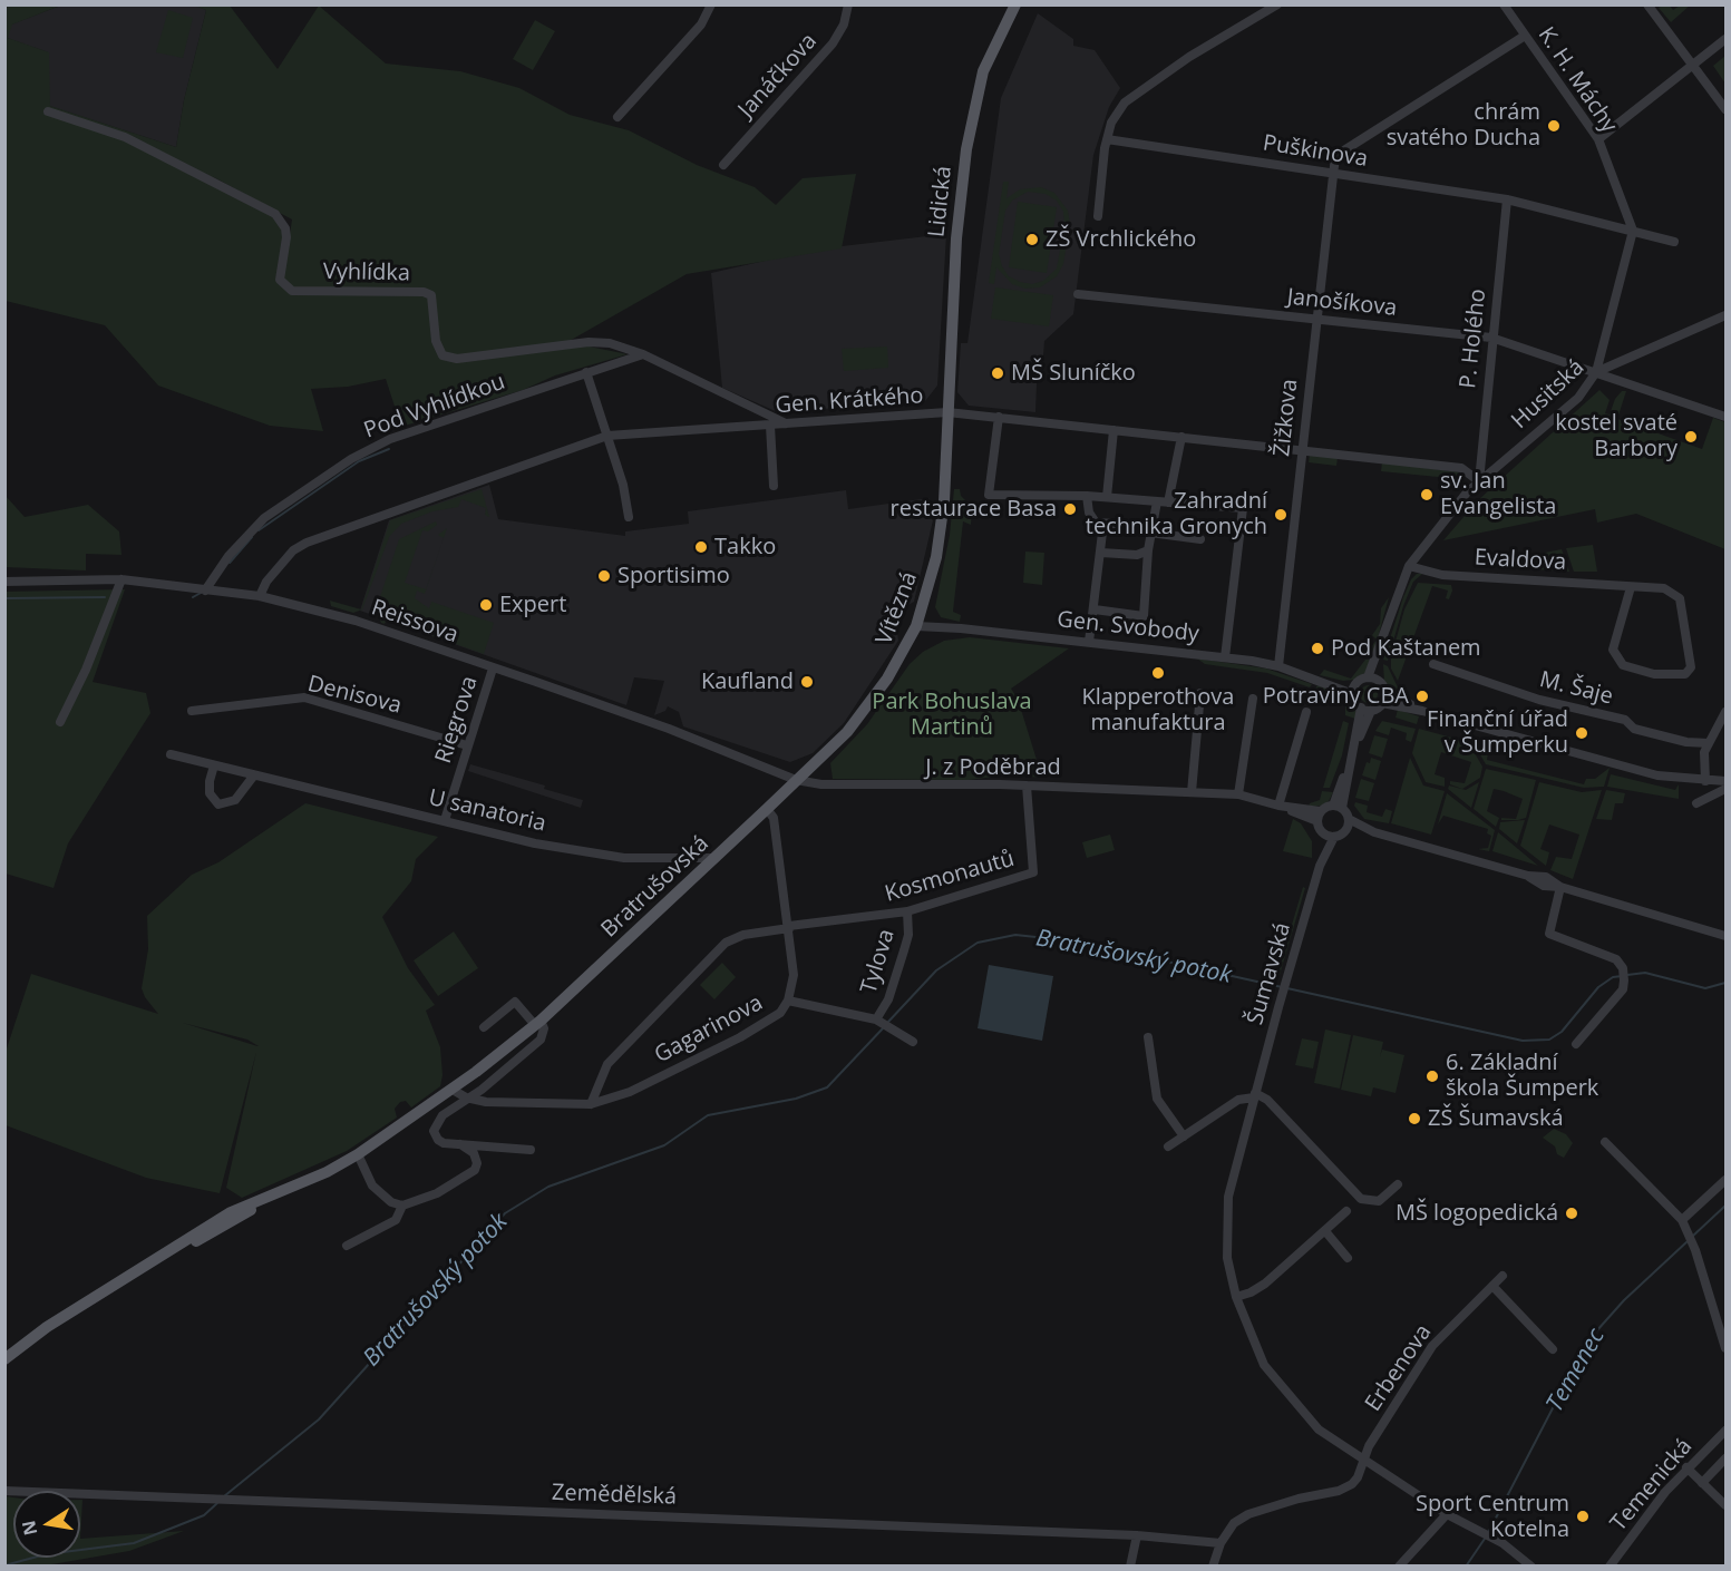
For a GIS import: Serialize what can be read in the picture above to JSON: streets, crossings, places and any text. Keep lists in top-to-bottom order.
{
  "streets": {
    "main road": ["Lidická", "Vítězná", "Bratrušovská"],
    "street": [
      "Janáčkova",
      "K. H. Máchy",
      "Puškinova",
      "Vyhlídka",
      "Janošíkova",
      "P. Holého",
      "Husitská",
      "Gen. Krátkého",
      "Pod Vyhlídkou",
      "Žižkova",
      "Evaldova",
      "Reissova",
      "Gen. Svobody",
      "M. Šaje",
      "Denisova",
      "Riegrova",
      "J. z Poděbrad",
      "U sanatoria",
      "Kosmonautů",
      "Tylova",
      "Šumavská",
      "Gagarinova",
      "Erbenova",
      "Temenická",
      "Zemědělská"
    ]
  },
  "crossings": [
    ["K. H. Máchy", "Puškinova"],
    ["Puškinova", "P. Holého"],
    ["Puškinova", "Žižkova"],
    ["Lidická", "Gen. Krátkého"],
    ["Lidická", "Vítězná"],
    ["Vyhlídka", "Gen. Krátkého"],
    ["Vyhlídka", "Pod Vyhlídkou"],
    ["Janošíkova", "P. Holého"],
    ["Janošíkova", "Husitská"],
    ["Janošíkova", "Žižkova"],
    ["P. Holého", "Husitská"],
    ["P. Holého", "Gen. Krátkého"],
    ["Husitská", "Gen. Krátkého"],
    ["Husitská", "Evaldova"],
    ["Husitská", "Gen. Svobody"],
    ["Gen. Krátkého", "Žižkova"],
    ["Gen. Krátkého", "Vítězná"],
    ["Gen. Krátkého", "Reissova"],
    ["Pod Vyhlídkou", "Reissova"],
    ["Žižkova", "Gen. Svobody"],
    ["Vítězná", "Reissova"],
    ["Vítězná", "Gen. Svobody"],
    ["Vítězná", "J. z Poděbrad"],
    ["Vítězná", "Bratrušovská"],
    ["Reissova", "Riegrova"],
    ["Reissova", "J. z Poděbrad"],
    ["Reissova", "Bratrušovská"],
    ["Denisova", "Riegrova"],
    ["Riegrova", "U sanatoria"],
    ["J. z Poděbrad", "Kosmonautů"],
    ["J. z Poděbrad", "Bratrušovská"],
    ["J. z Poděbrad", "Šumavská"],
    ["U sanatoria", "Bratrušovská"],
    ["Kosmonautů", "Tylova"],
    ["Kosmonautů", "Gagarinova"],
    ["Bratrušovská", "Gagarinova"],
    ["Tylova", "Gagarinova"],
    ["Šumavská", "Erbenova"]
  ],
  "water": ["Bratrušovský potok", "Temenec"],
  "parks": ["Park Bohuslava Martinů"],
  "places": [
    "chrám svatého Ducha",
    "ZŠ Vrchlického",
    "MŠ Sluníčko",
    "kostel svaté Barbory",
    "sv. Jan Evangelista",
    "restaurace Basa",
    "Zahradní technika Gronych",
    "Takko",
    "Sportisimo",
    "Expert",
    "Pod Kaštanem",
    "Klapperothova manufaktura",
    "Kaufland",
    "Potraviny CBA",
    "Finanční úřad v Šumperku",
    "6. Základní škola Šumperk",
    "ZŠ Šumavská",
    "MŠ logopedická",
    "Sport Centrum Kotelna"
  ],
  "north": "left"
}
